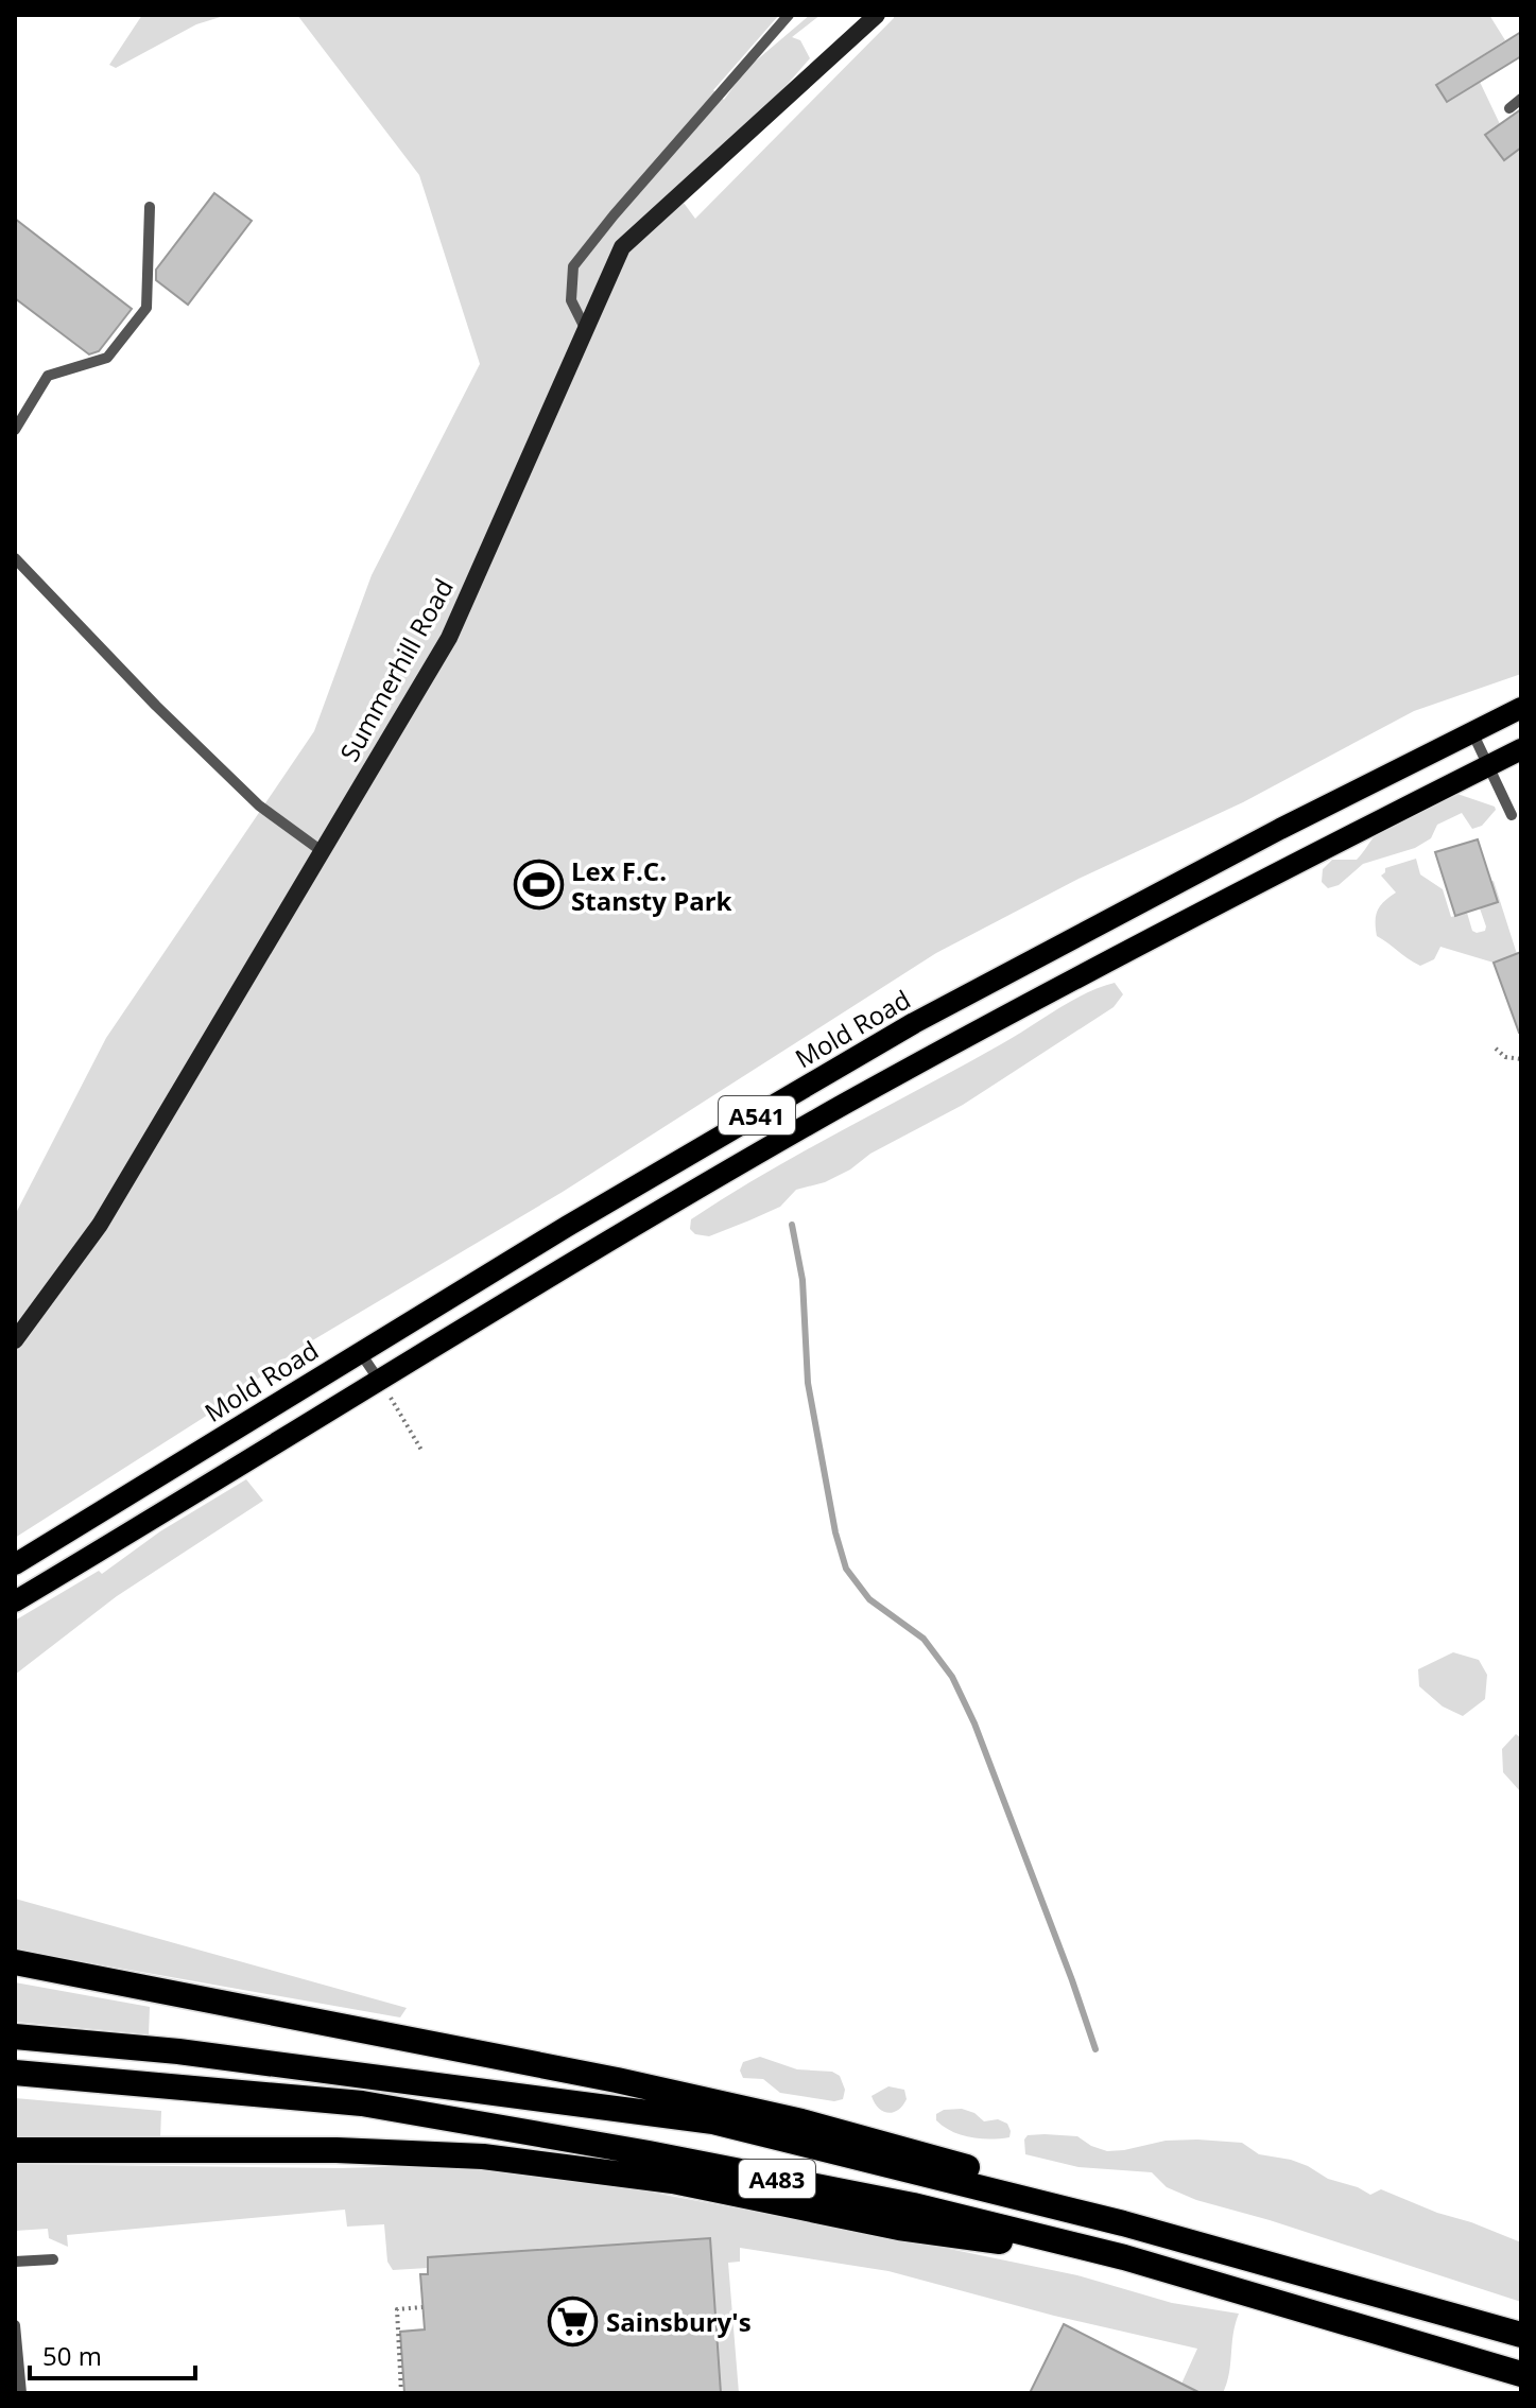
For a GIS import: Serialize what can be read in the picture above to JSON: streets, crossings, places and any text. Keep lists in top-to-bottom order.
{
  "streets": {
    "highway": ["A483"],
    "main road": ["Mold Road", "A541"],
    "street": ["Summerhill Road"]
  },
  "places": {
    "sports": ["Lex F.C. Stansty Park"],
    "supermarket": ["Sainsbury's"]
  },
  "scale_bar": "50 m"
}
